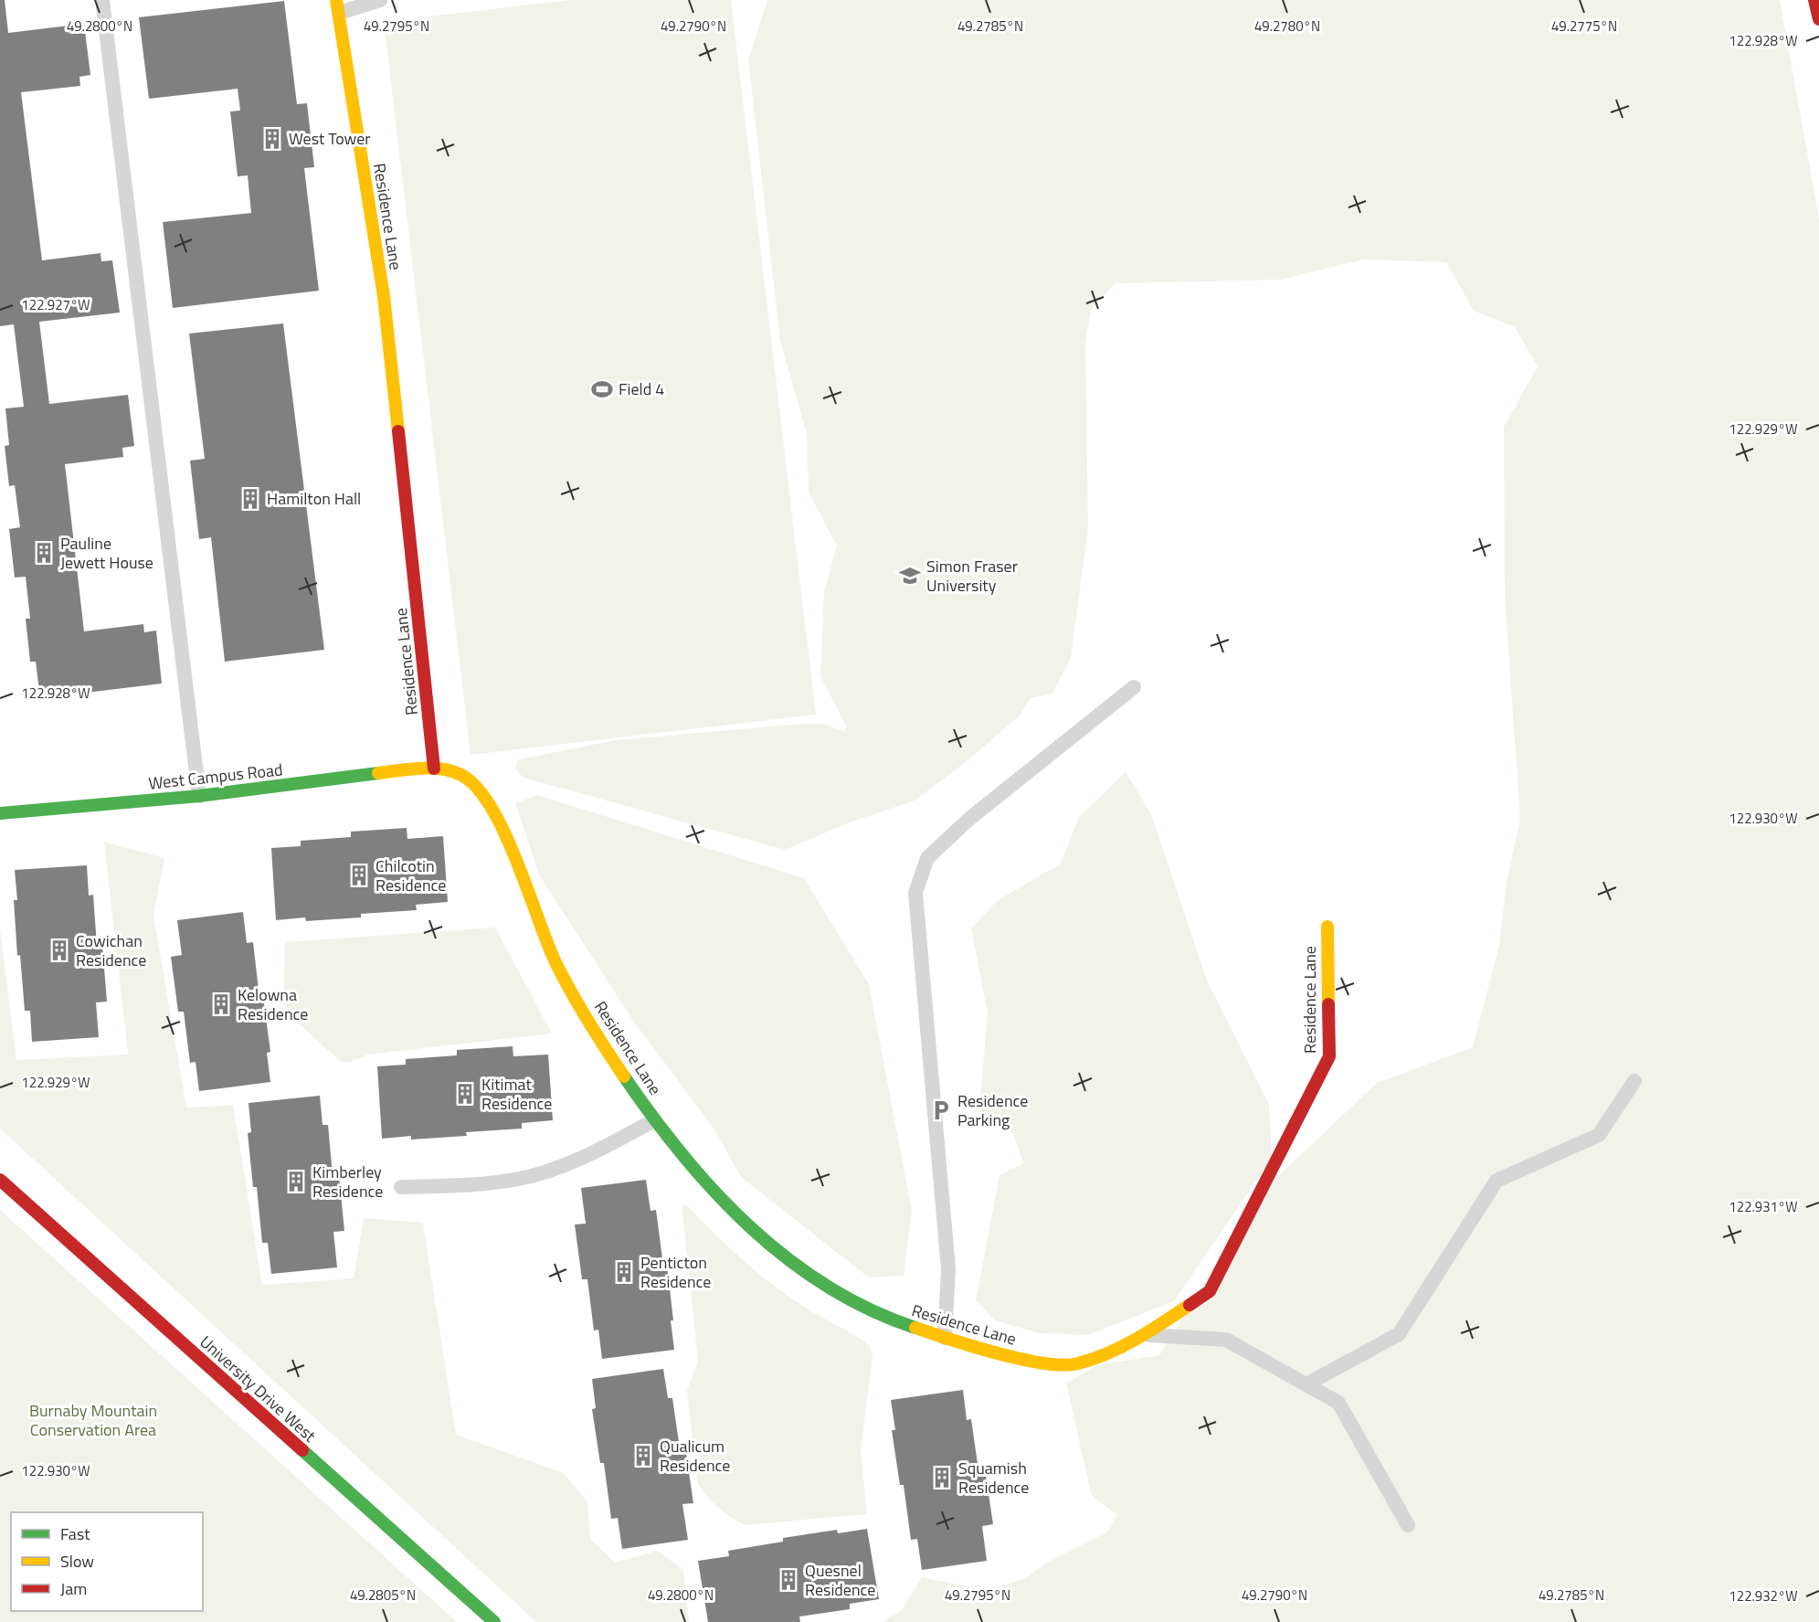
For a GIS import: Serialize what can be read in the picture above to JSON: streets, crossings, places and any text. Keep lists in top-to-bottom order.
{
  "streets": {
    "street": ["Residence Lane", "West Campus Road", "University Drive West"]
  },
  "crossings": [
    ["Residence Lane", "West Campus Road"]
  ],
  "parks": ["Burnaby Mountain Conservation Area"],
  "places": {
    "building": [
      "West Tower",
      "Hamilton Hall",
      "Pauline Jewett House",
      "Chilcotin Residence",
      "Cowichan Residence",
      "Kelowna Residence",
      "Kitimat Residence",
      "Kimberley Residence",
      "Penticton Residence",
      "Qualicum Residence",
      "Squamish Residence",
      "Quesnel Residence"
    ],
    "sports": ["Field 4"],
    "school or university": ["Simon Fraser University"],
    "parking": ["Residence Parking"]
  },
  "legend": ["Fast", "Slow", "Jam"],
  "coordinates": [
    "49.2800°N",
    "49.2795°N",
    "49.2790°N",
    "49.2785°N",
    "49.2780°N",
    "49.2775°N",
    "122.928°W",
    "122.927°W",
    "122.929°W",
    "122.930°W",
    "122.931°W",
    "49.2805°N",
    "122.932°W"
  ]
}
